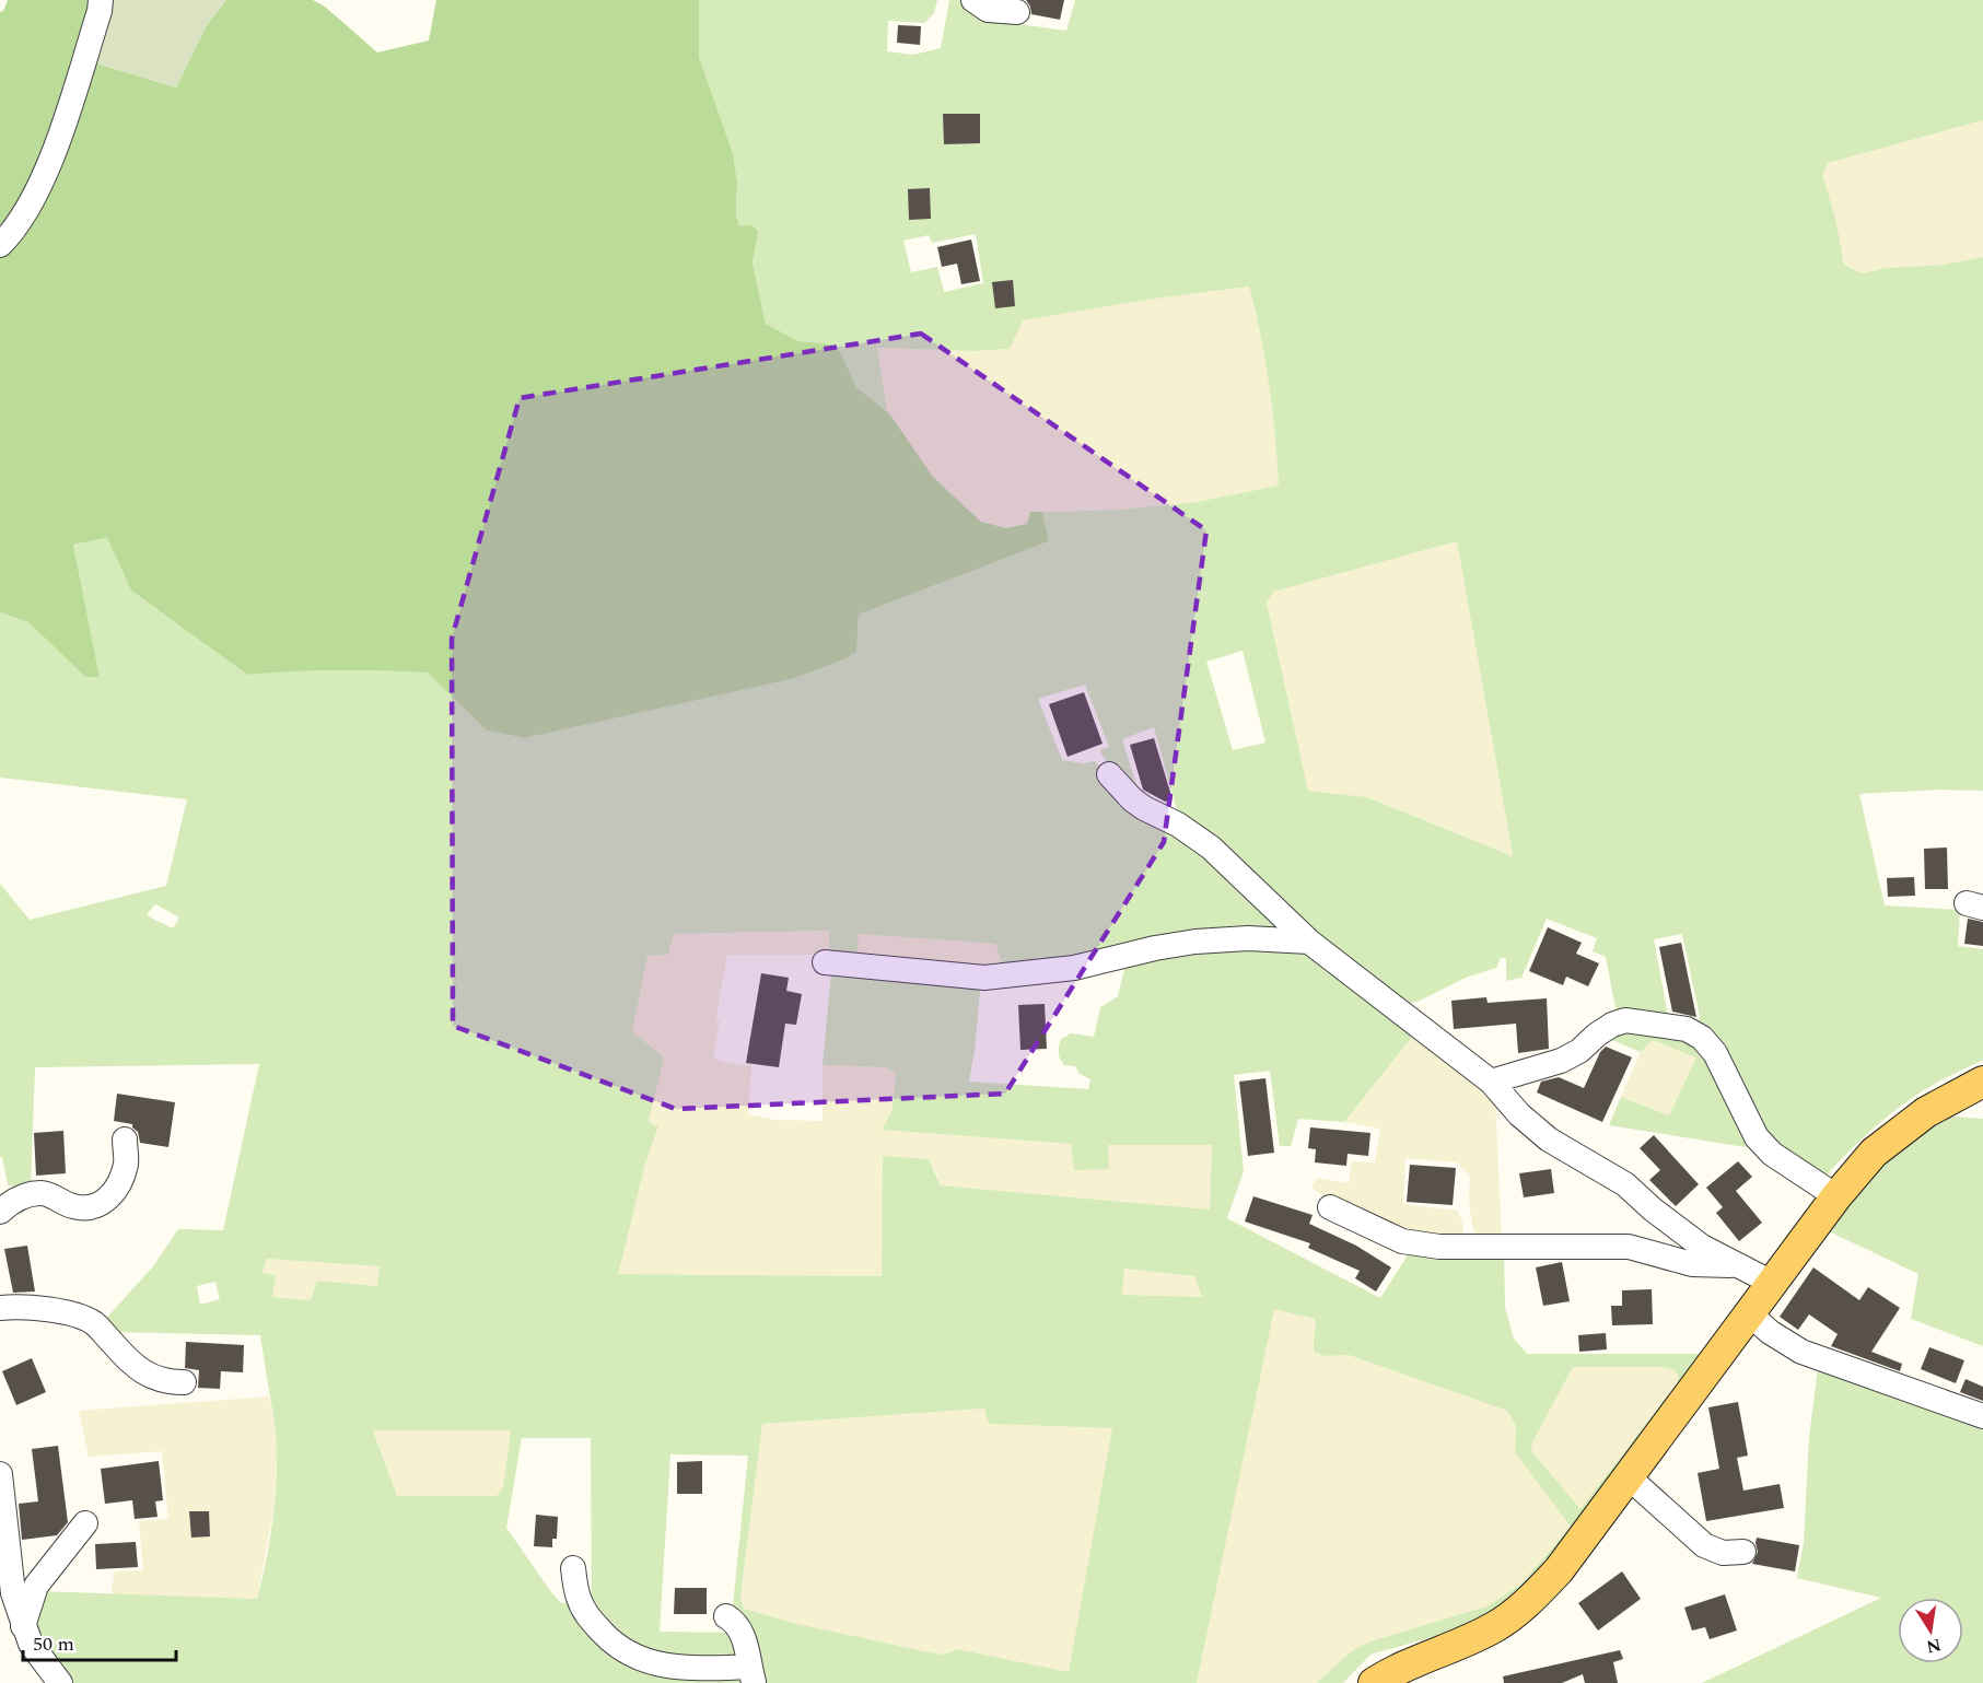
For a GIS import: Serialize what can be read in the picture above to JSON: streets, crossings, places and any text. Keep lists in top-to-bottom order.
{
  "scale_bar": "50 m",
  "north": "bottom"
}
